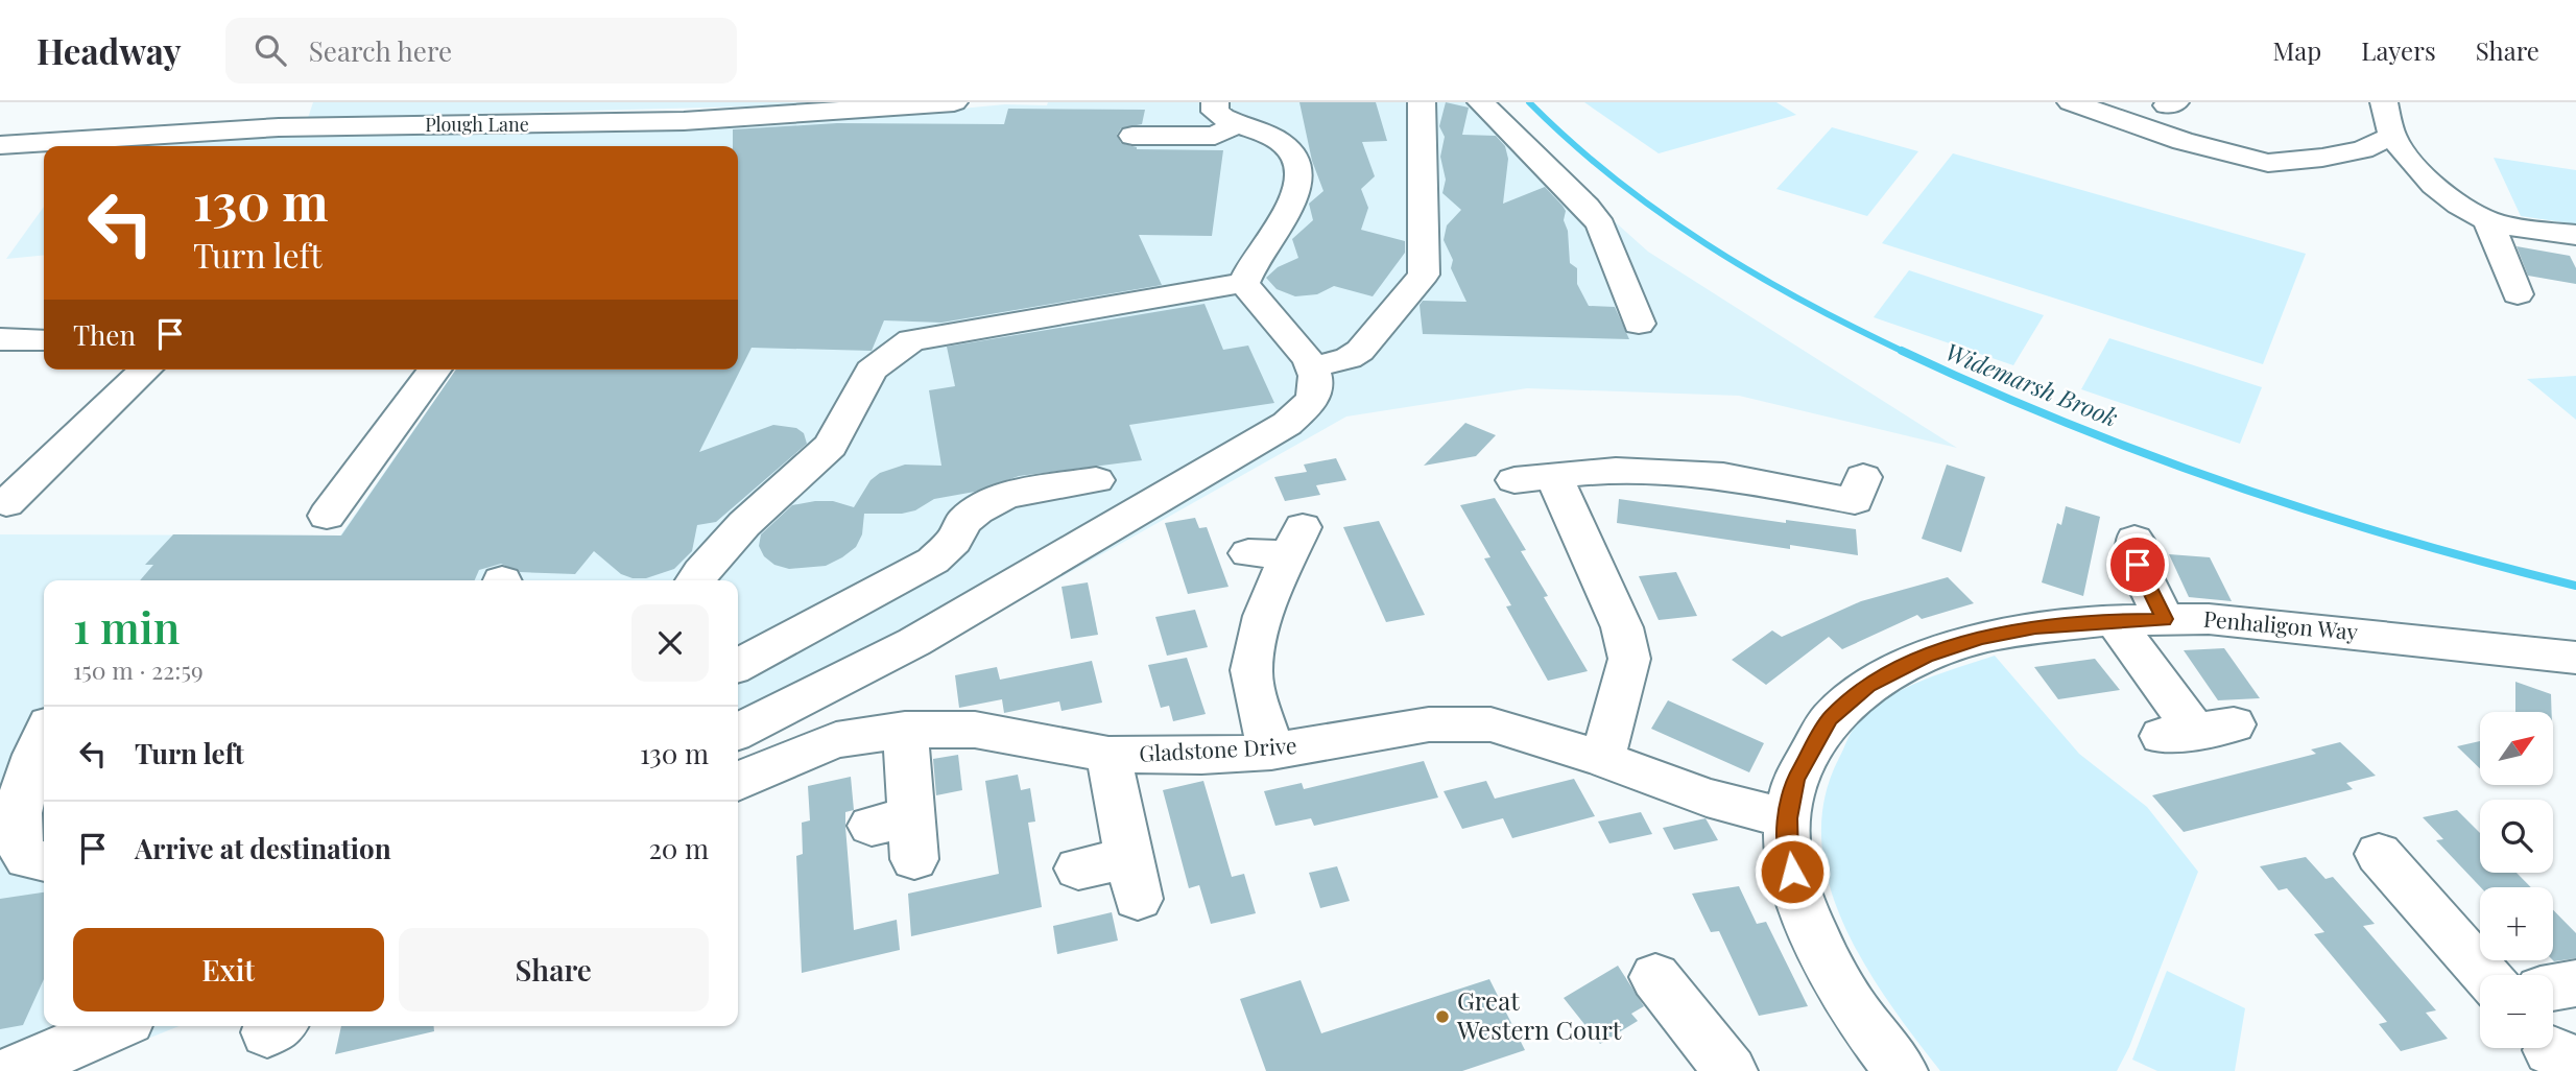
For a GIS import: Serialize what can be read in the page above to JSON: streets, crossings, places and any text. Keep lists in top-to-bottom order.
{
  "streets": {
    "street": ["Plough Lane", "Penhaligon Way", "Gladstone Drive"]
  },
  "crossings": [
    ["Penhaligon Way", "Gladstone Drive"]
  ],
  "water": ["Widemarsh Brook"],
  "places": ["Great Western Court"],
  "north": "top right",
  "page": {
    "header": "Headway",
    "search": "Search here",
    "nav": ["Map", "Layers", "Share"],
    "turn": ["130 m", "Turn left"],
    "then": "Then",
    "heading": ["1 min", "150 m · 22:59"],
    "list": [
      {
        "name": "Turn left",
        "value": "130 m"
      },
      {
        "name": "Arrive at destination",
        "value": "20 m"
      }
    ],
    "map_buttons": ["+", "−"],
    "buttons": ["Exit", "Share"]
  }
}
